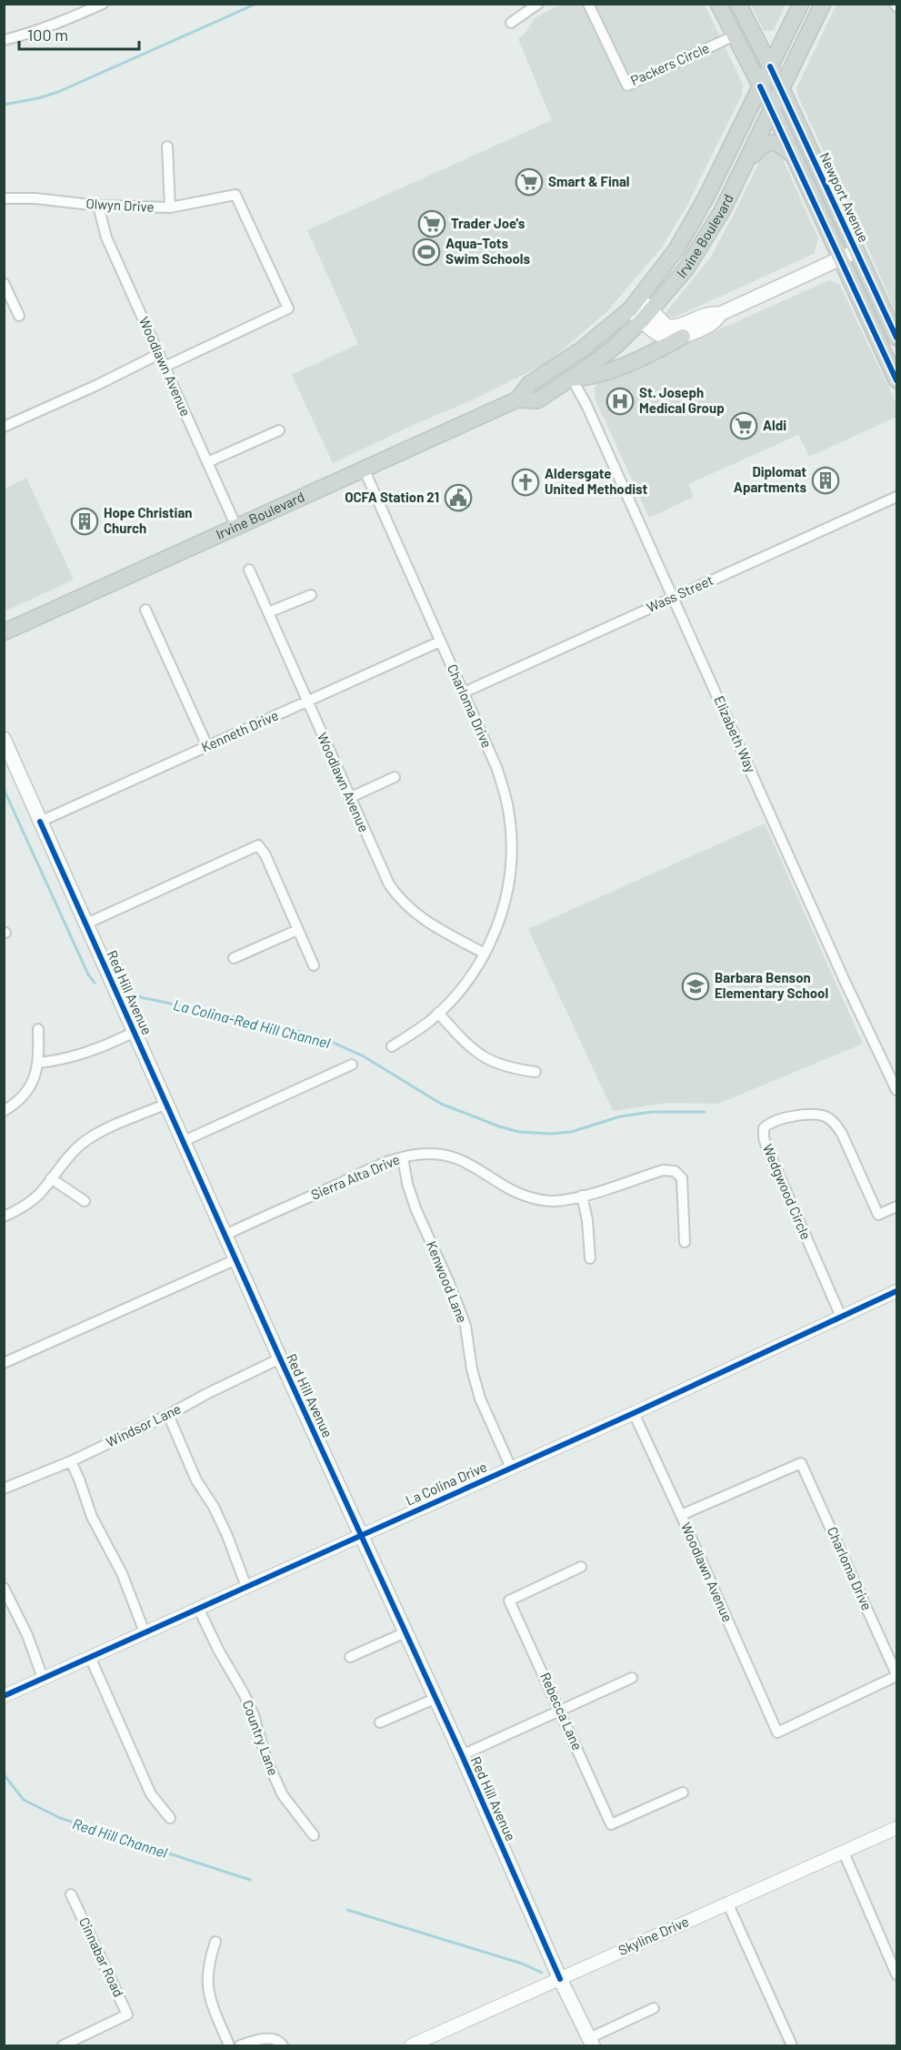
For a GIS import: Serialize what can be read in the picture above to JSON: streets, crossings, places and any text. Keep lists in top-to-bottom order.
{
  "streets": {
    "main road": ["Newport Avenue", "Irvine Boulevard", "Red Hill Avenue"],
    "street": [
      "Packers Circle",
      "Olwyn Drive",
      "Woodlawn Avenue",
      "Wass Street",
      "Charloma Drive",
      "Kenneth Drive",
      "Elizabeth Way",
      "Sierra Alta Drive",
      "Wedgwood Circle",
      "Kenwood Lane",
      "Windsor Lane",
      "La Colina Drive",
      "Rebecca Lane",
      "Country Lane",
      "Skyline Drive",
      "Cinnabar Road"
    ]
  },
  "crossings": [
    ["Packers Circle", "Newport Avenue"],
    ["Newport Avenue", "Irvine Boulevard"],
    ["Olwyn Drive", "Woodlawn Avenue"],
    ["Irvine Boulevard", "Woodlawn Avenue"],
    ["Irvine Boulevard", "Charloma Drive"],
    ["Irvine Boulevard", "Elizabeth Way"],
    ["Woodlawn Avenue", "Charloma Drive"],
    ["Woodlawn Avenue", "Kenneth Drive"],
    ["Woodlawn Avenue", "La Colina Drive"],
    ["Wass Street", "Charloma Drive"],
    ["Wass Street", "Elizabeth Way"],
    ["Charloma Drive", "Kenneth Drive"],
    ["Kenneth Drive", "Red Hill Avenue"],
    ["Red Hill Avenue", "Sierra Alta Drive"],
    ["Red Hill Avenue", "Windsor Lane"],
    ["Red Hill Avenue", "La Colina Drive"],
    ["Red Hill Avenue", "Skyline Drive"],
    ["Sierra Alta Drive", "Kenwood Lane"],
    ["Wedgwood Circle", "La Colina Drive"],
    ["Kenwood Lane", "La Colina Drive"],
    ["La Colina Drive", "Country Lane"]
  ],
  "water": ["La Colina-Red Hill Channel", "Red Hill Channel"],
  "places": {
    "supermarket": ["Smart & Final", "Trader Joe's", "Aldi"],
    "sports": ["Aqua-Tots Swim Schools"],
    "hospital": ["St. Joseph Medical Group"],
    "building": ["Diplomat Apartments", "Hope Christian Church"],
    "church": ["Aldersgate United Methodist"],
    "public building": ["OCFA Station 21"],
    "school or university": ["Barbara Benson Elementary School"]
  },
  "scale_bar": "100 m"
}
